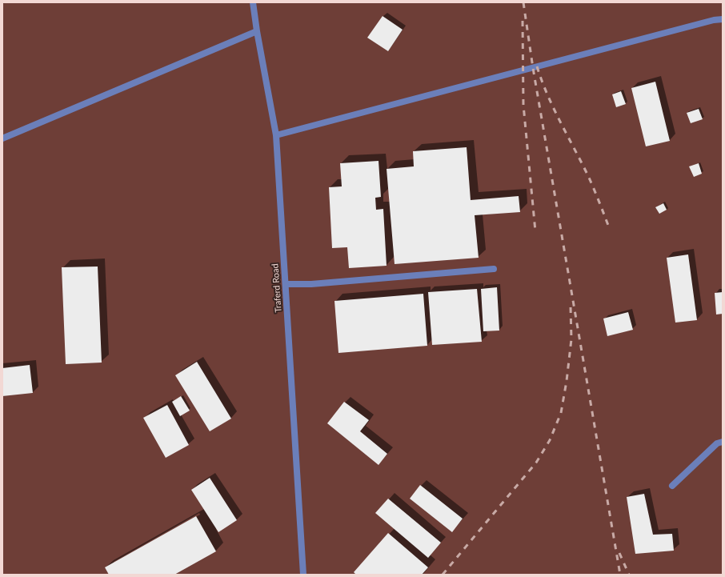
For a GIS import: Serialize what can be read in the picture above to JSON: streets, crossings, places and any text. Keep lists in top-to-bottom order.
{
  "streets": {
    "street": ["Traferd Road"]
  }
}
